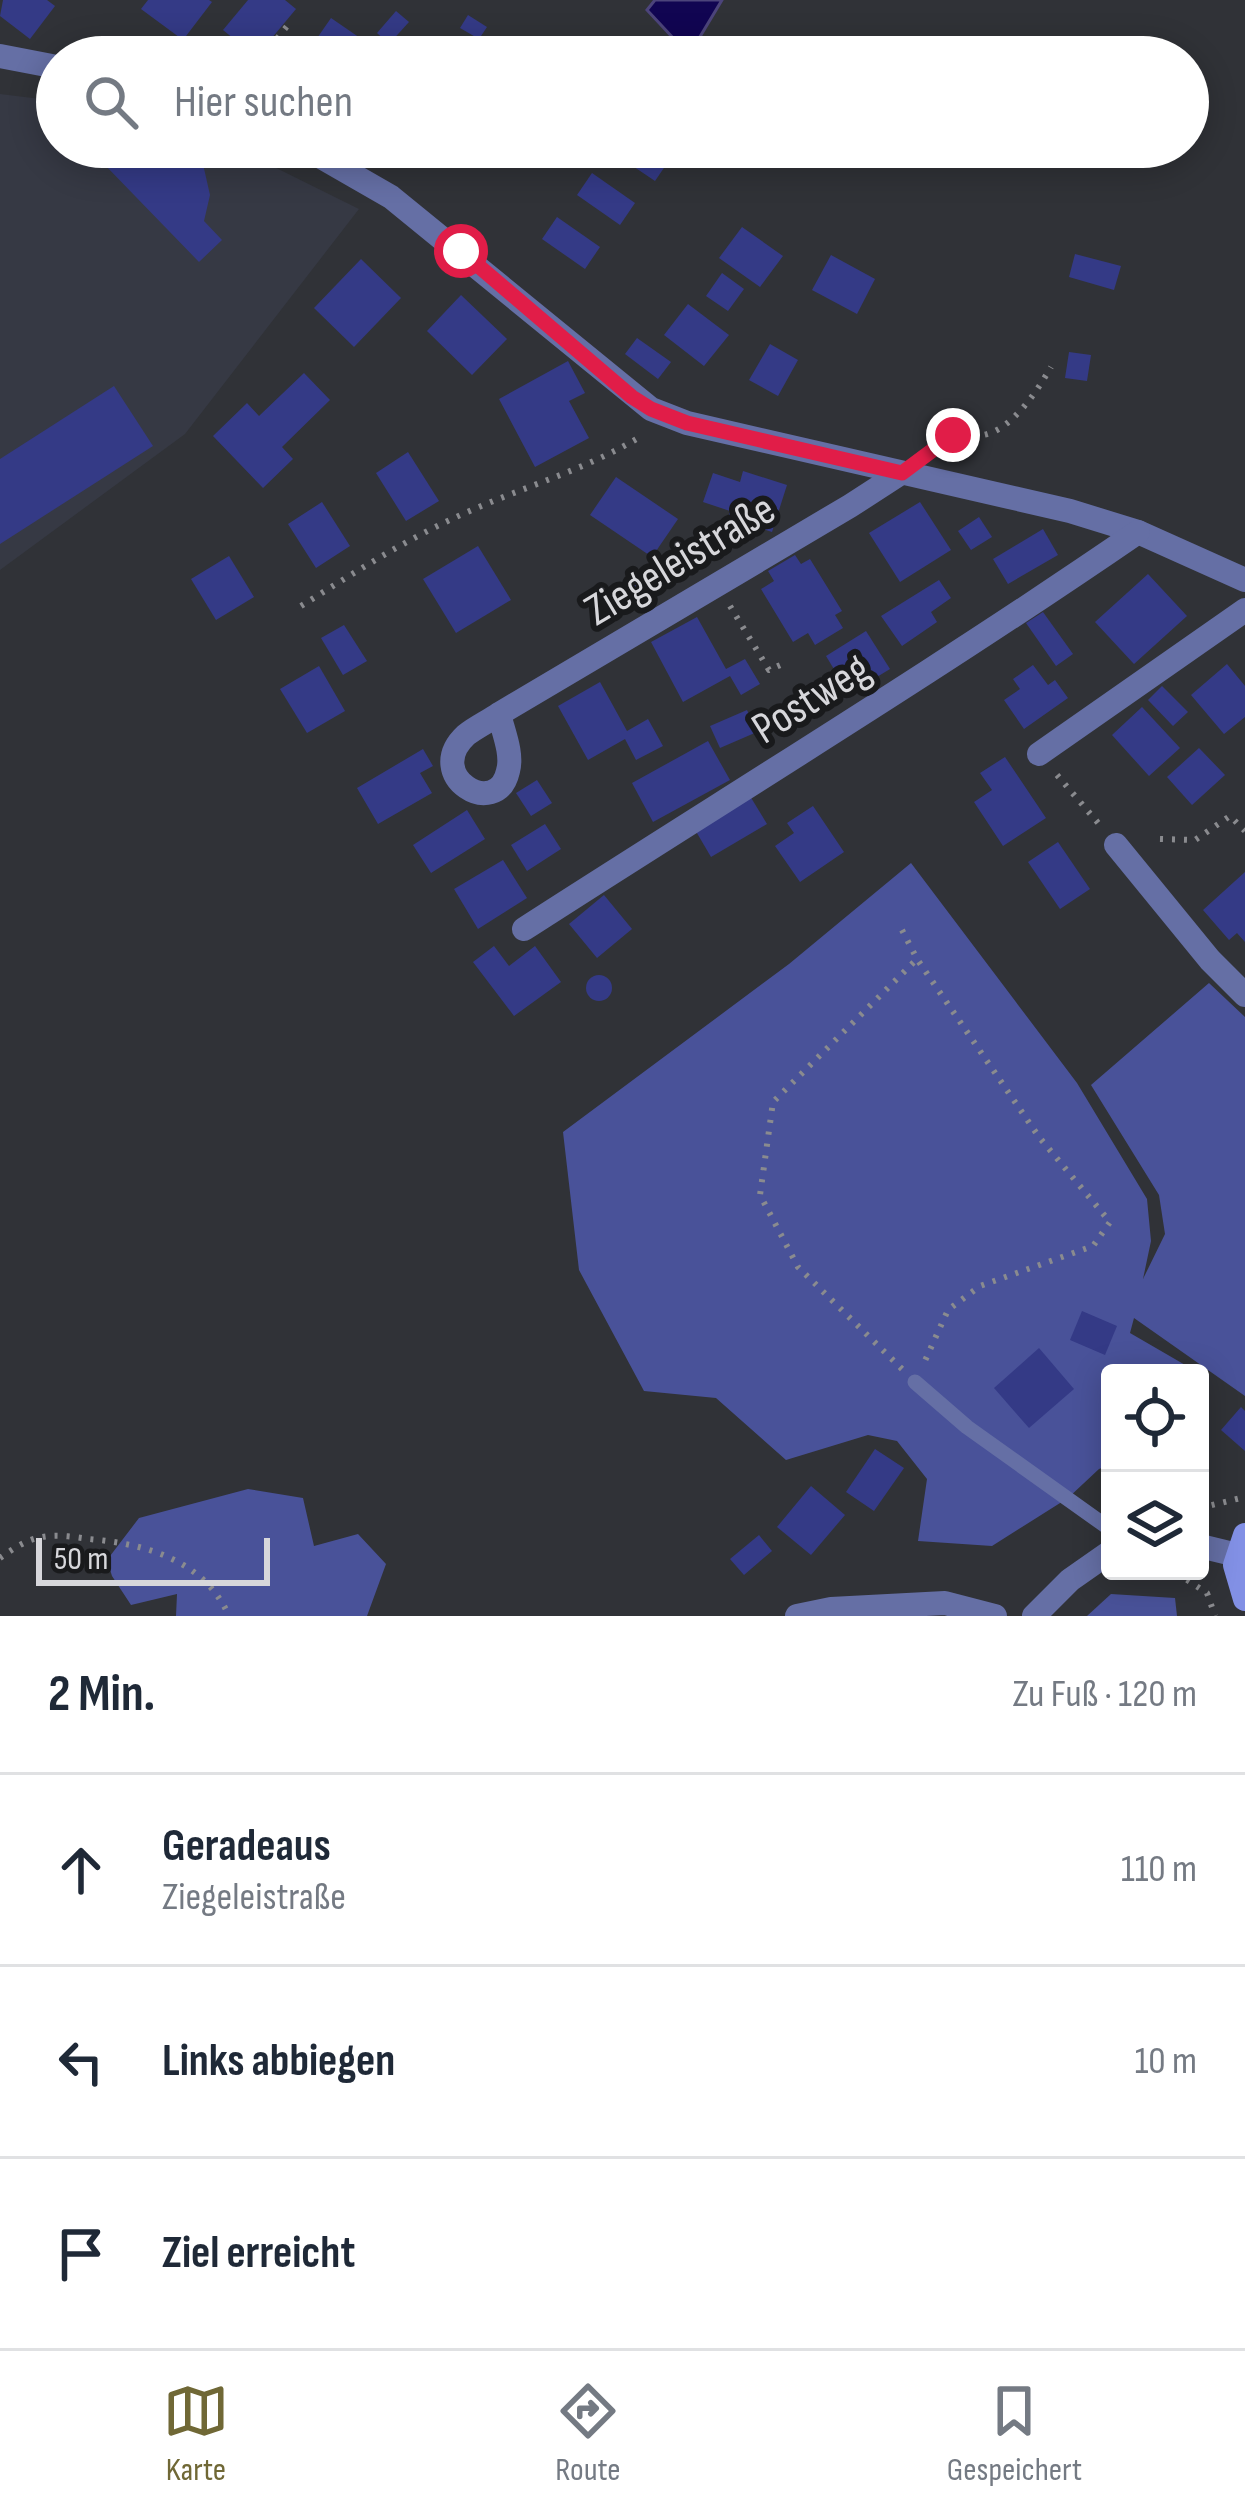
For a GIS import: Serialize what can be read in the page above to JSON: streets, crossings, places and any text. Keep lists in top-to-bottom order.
{
  "streets": {
    "street": ["Ziegeleistraße", "Postweg"]
  },
  "crossings": [
    ["Ziegeleistraße", "Postweg"]
  ],
  "scale_bar": "50 m",
  "page": {
    "search": "Hier suchen",
    "scale": "50 m",
    "heading": ["2 Min.", "Zu Fuß · 120 m"],
    "list": [
      ["Geradeaus", "Ziegeleistraße", "110 m"],
      ["Links abbiegen", "10 m"],
      "Ziel erreicht"
    ],
    "nav": ["Karte", "Route", "Gespeichert"]
  }
}
